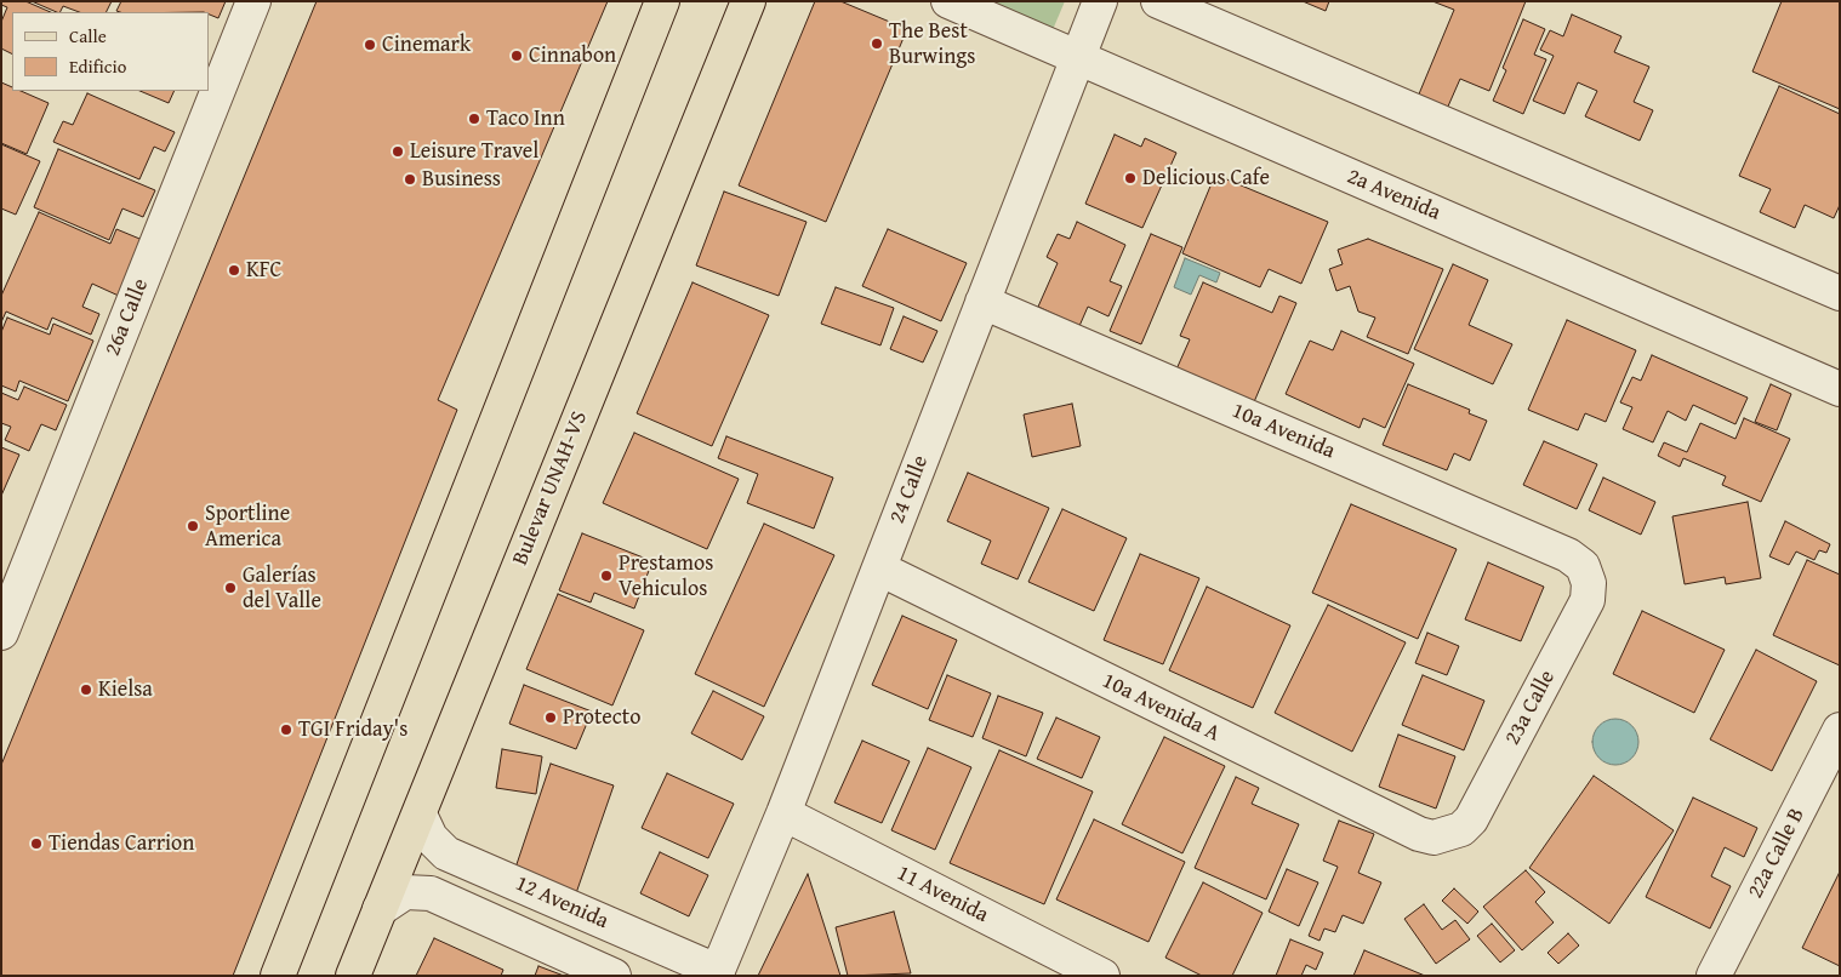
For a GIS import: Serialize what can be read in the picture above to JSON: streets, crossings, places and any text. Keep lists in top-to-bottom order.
{
  "streets": {
    "main road": ["Bulevar UNAH-VS"],
    "street": [
      "2a Avenida",
      "26a Calle",
      "10a Avenida",
      "24 Calle",
      "10a Avenida A",
      "23a Calle",
      "22a Calle B",
      "11 Avenida",
      "12 Avenida"
    ]
  },
  "crossings": [
    ["2a Avenida", "24 Calle"],
    ["10a Avenida", "24 Calle"],
    ["10a Avenida", "23a Calle"],
    ["Bulevar UNAH-VS", "12 Avenida"],
    ["24 Calle", "10a Avenida A"],
    ["24 Calle", "11 Avenida"],
    ["24 Calle", "12 Avenida"],
    ["10a Avenida A", "23a Calle"]
  ],
  "places": [
    "The Best Burwings",
    "Cinemark",
    "Cinnabon",
    "Taco Inn",
    "Leisure Travel",
    "Delicious Cafe",
    "Business",
    "KFC",
    "Sportline America",
    "Prestamos Vehiculos",
    "Galerías del Valle",
    "Kielsa",
    "Protecto",
    "TGI Friday's",
    "Tiendas Carrion"
  ],
  "legend": ["Calle", "Edificio"]
}
